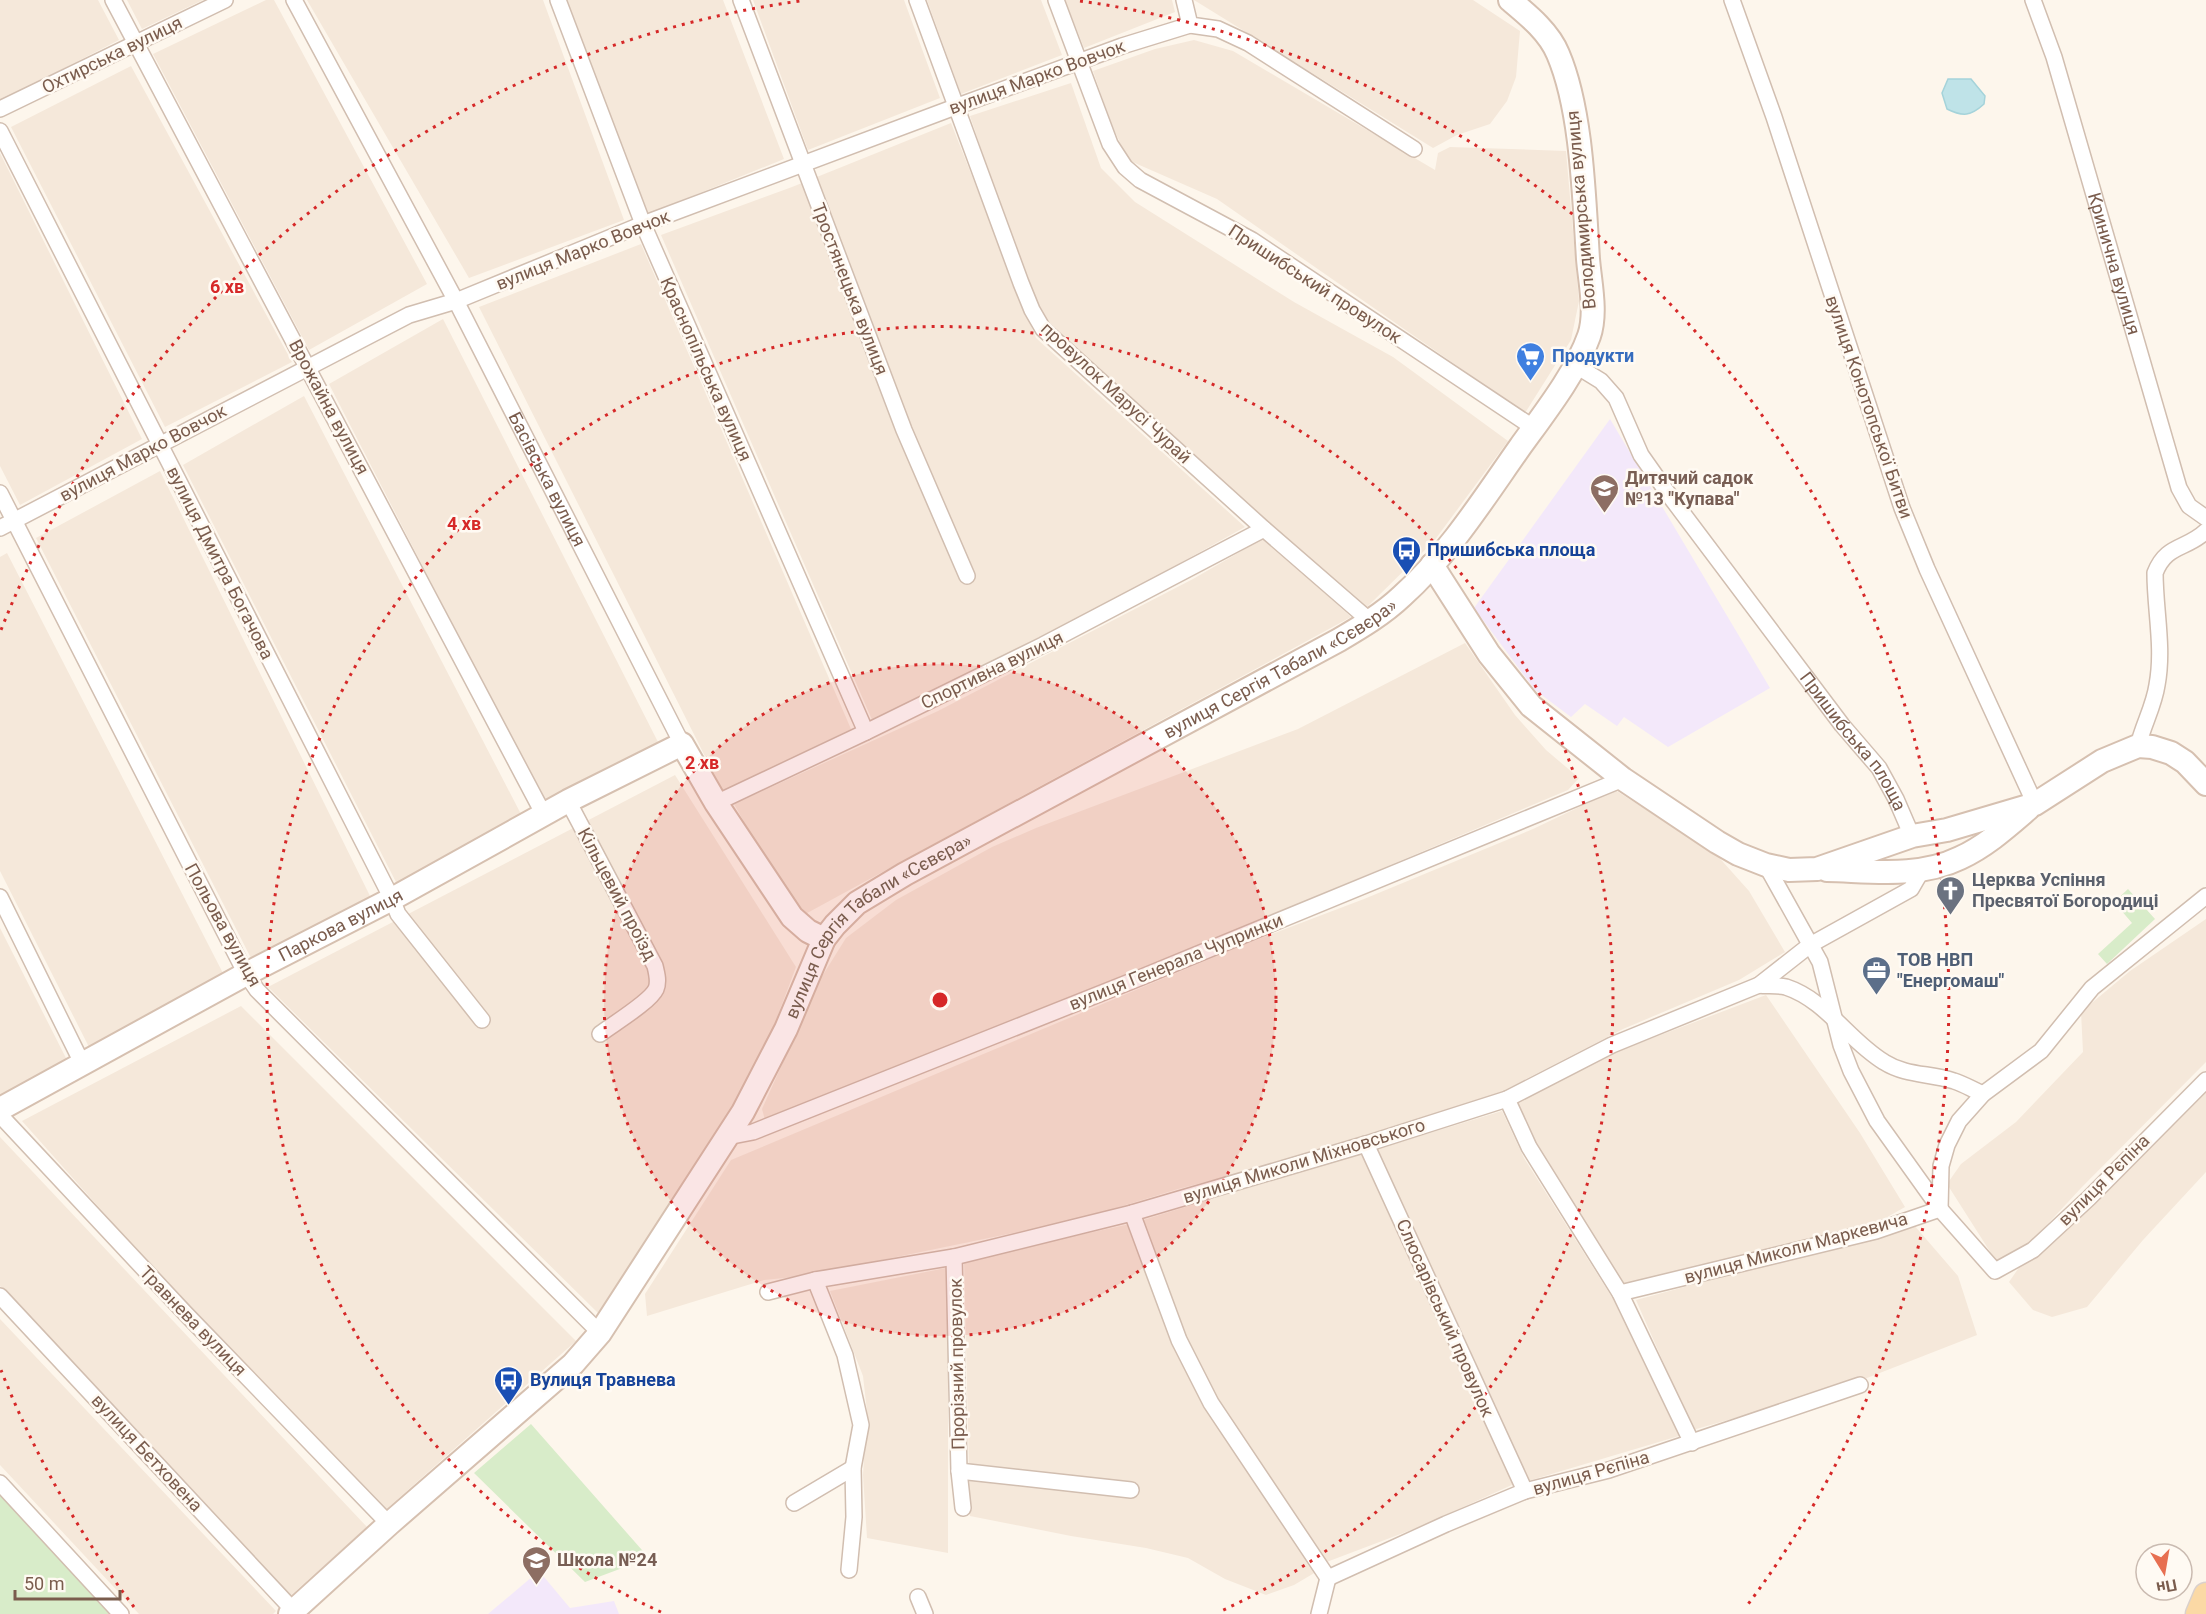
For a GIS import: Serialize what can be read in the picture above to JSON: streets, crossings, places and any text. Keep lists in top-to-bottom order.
{
  "streets": {
    "main road": [
      "Володимирська вулиця",
      "Басівська вулиця",
      "вулиця Сергія Табали «Сєвєра»",
      "Пришибська площа",
      "Паркова вулиця"
    ],
    "street": [
      "Охтирська вулиця",
      "вулиця Марко Вовчок",
      "Кринична вулиця",
      "Пришибський провулок",
      "Тростянецька вулиця",
      "Краснопільська вулиця",
      "провулок Марусі Чурай",
      "Врожайна вулиця",
      "вулиця Конотопської Битви",
      "вулиця Дмитра Богачова",
      "Спортивна вулиця",
      "Кільцевий проїзд",
      "Польова вулиця",
      "вулиця Генерала Чупринки",
      "вулиця Миколи Міхновського",
      "вулиця Рєпіна",
      "вулиця Миколи Маркевича",
      "Слюсарівський провулок",
      "Травнева вулиця",
      "Прорізний провулок",
      "вулиця Бетховена"
    ]
  },
  "crossings": [
    ["Охтирська вулиця", "Врожайна вулиця"],
    ["вулиця Марко Вовчок", "Пришибський провулок"],
    ["вулиця Марко Вовчок", "Тростянецька вулиця"],
    ["вулиця Марко Вовчок", "Краснопільська вулиця"],
    ["вулиця Марко Вовчок", "провулок Марусі Чурай"],
    ["вулиця Марко Вовчок", "Врожайна вулиця"],
    ["вулиця Марко Вовчок", "Басівська вулиця"],
    ["вулиця Марко Вовчок", "вулиця Дмитра Богачова"],
    ["вулиця Марко Вовчок", "Польова вулиця"],
    ["Володимирська вулиця", "вулиця Сергія Табали «Сєвєра»"],
    ["Володимирська вулиця", "Пришибська площа"],
    ["Пришибський провулок", "вулиця Сергія Табали «Сєвєра»"],
    ["Краснопільська вулиця", "Спортивна вулиця"],
    ["провулок Марусі Чурай", "вулиця Сергія Табали «Сєвєра»"],
    ["провулок Марусі Чурай", "Спортивна вулиця"],
    ["Врожайна вулиця", "Паркова вулиця"],
    ["вулиця Конотопської Битви", "Пришибська площа"],
    ["Басівська вулиця", "вулиця Сергія Табали «Сєвєра»"],
    ["Басівська вулиця", "Спортивна вулиця"],
    ["Басівська вулиця", "Паркова вулиця"],
    ["вулиця Дмитра Богачова", "Паркова вулиця"],
    ["вулиця Сергія Табали «Сєвєра»", "Пришибська площа"],
    ["вулиця Сергія Табали «Сєвєра»", "Польова вулиця"],
    ["вулиця Сергія Табали «Сєвєра»", "вулиця Генерала Чупринки"],
    ["вулиця Сергія Табали «Сєвєра»", "Травнева вулиця"],
    ["вулиця Сергія Табали «Сєвєра»", "вулиця Бетховена"],
    ["Пришибська площа", "вулиця Генерала Чупринки"],
    ["Кільцевий проїзд", "Паркова вулиця"],
    ["Польова вулиця", "Паркова вулиця"],
    ["вулиця Миколи Міхновського", "Слюсарівський провулок"],
    ["вулиця Миколи Міхновського", "Прорізний провулок"],
    ["вулиця Рєпіна", "вулиця Миколи Маркевича"],
    ["вулиця Рєпіна", "Слюсарівський провулок"]
  ],
  "places": {
    "supermarket": ["Продукти"],
    "school or university": ["Дитячий садок №13 \"Купава\"", "Школа №24"],
    "bus stop": ["Пришибська площа", "Вулиця Травнева"],
    "church": ["Церква Успіння Пресвятої Богородиці"],
    "office": ["ТОВ НВП \"Енергомаш\""]
  },
  "scale_bar": "50 m",
  "north": "bottom",
  "rings": ["6 хв", "4 хв", "2 хв"]
}
